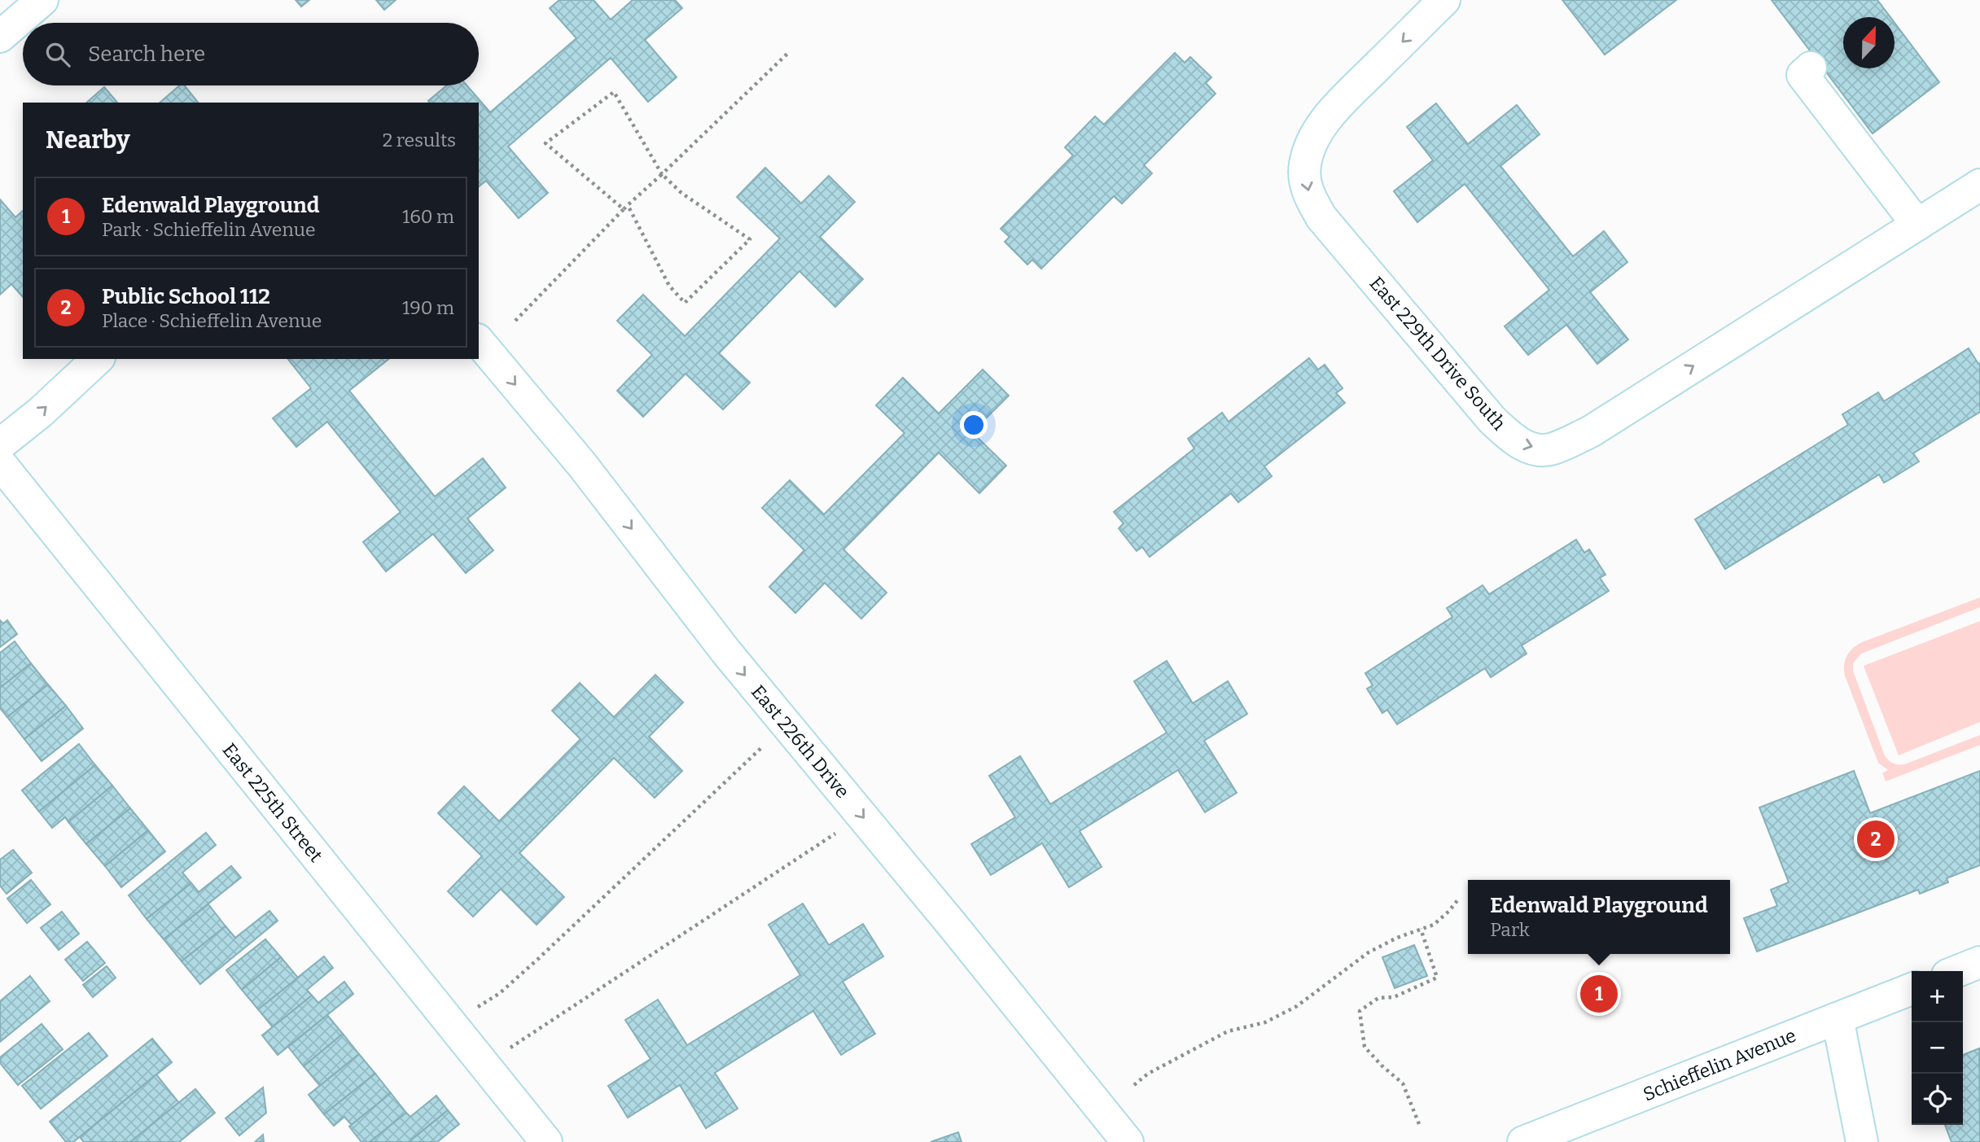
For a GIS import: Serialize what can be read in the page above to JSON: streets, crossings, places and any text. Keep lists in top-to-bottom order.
{
  "streets": {
    "street": [
      "East 229th Drive South",
      "East 226th Drive",
      "East 225th Street",
      "Schieffelin Avenue"
    ]
  },
  "one_way": ["East 226th Drive"],
  "north": "top",
  "page": {
    "search": "Search here",
    "heading": ["Nearby", "2 results"],
    "list": [
      {
        "mark": "1",
        "name": "Edenwald Playground",
        "note": "Park · Schieffelin Avenue",
        "value": "160 m"
      },
      {
        "mark": "2",
        "name": "Public School 112",
        "note": "Place · Schieffelin Avenue",
        "value": "190 m"
      }
    ],
    "pins": ["2", "1"],
    "popup": ["Edenwald Playground", "Park"],
    "map_buttons": ["+", "−"]
  }
}
